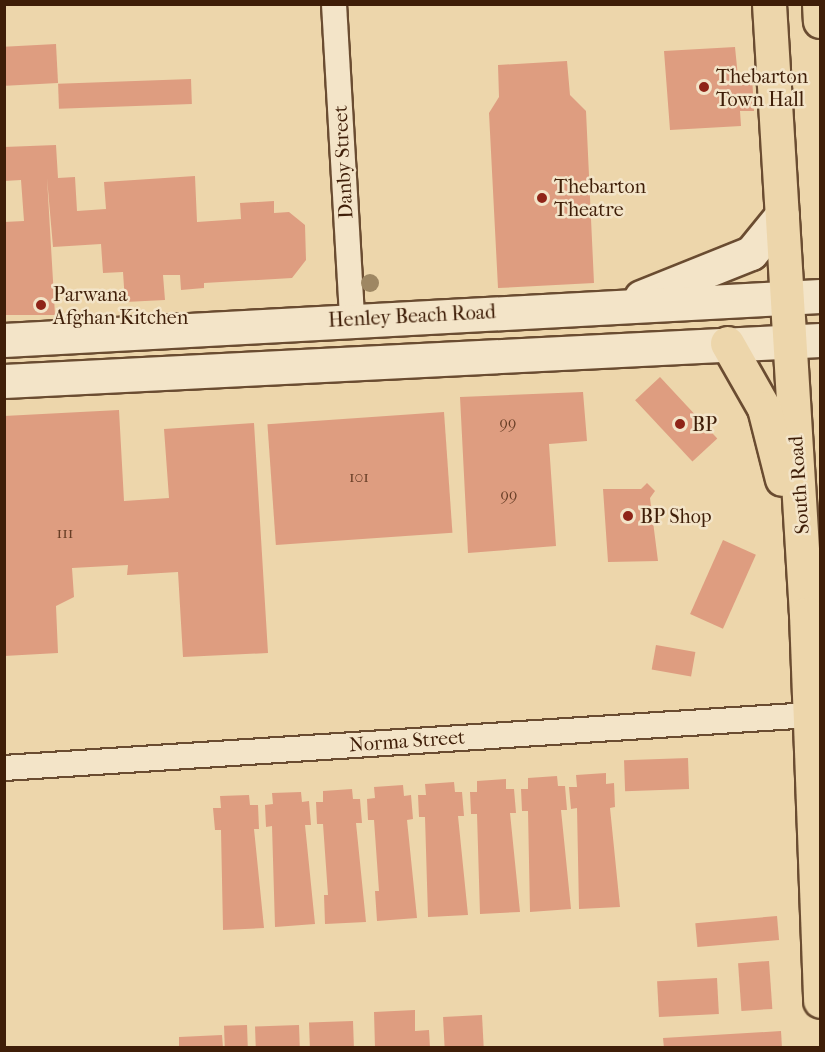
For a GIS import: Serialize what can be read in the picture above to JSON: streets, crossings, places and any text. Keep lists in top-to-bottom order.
{
  "streets": {
    "highway": ["South Road"],
    "main road": ["Henley Beach Road"],
    "street": ["Danby Street", "Norma Street"]
  },
  "crossings": [
    ["Danby Street", "Henley Beach Road"],
    ["Henley Beach Road", "South Road"],
    ["South Road", "Norma Street"]
  ],
  "places": [
    "Thebarton Town Hall",
    "Thebarton Theatre",
    "Parwana Afghan Kitchen",
    "BP",
    "BP Shop"
  ],
  "house_numbers": [
    "99",
    "101",
    "99",
    "111"
  ]
}
